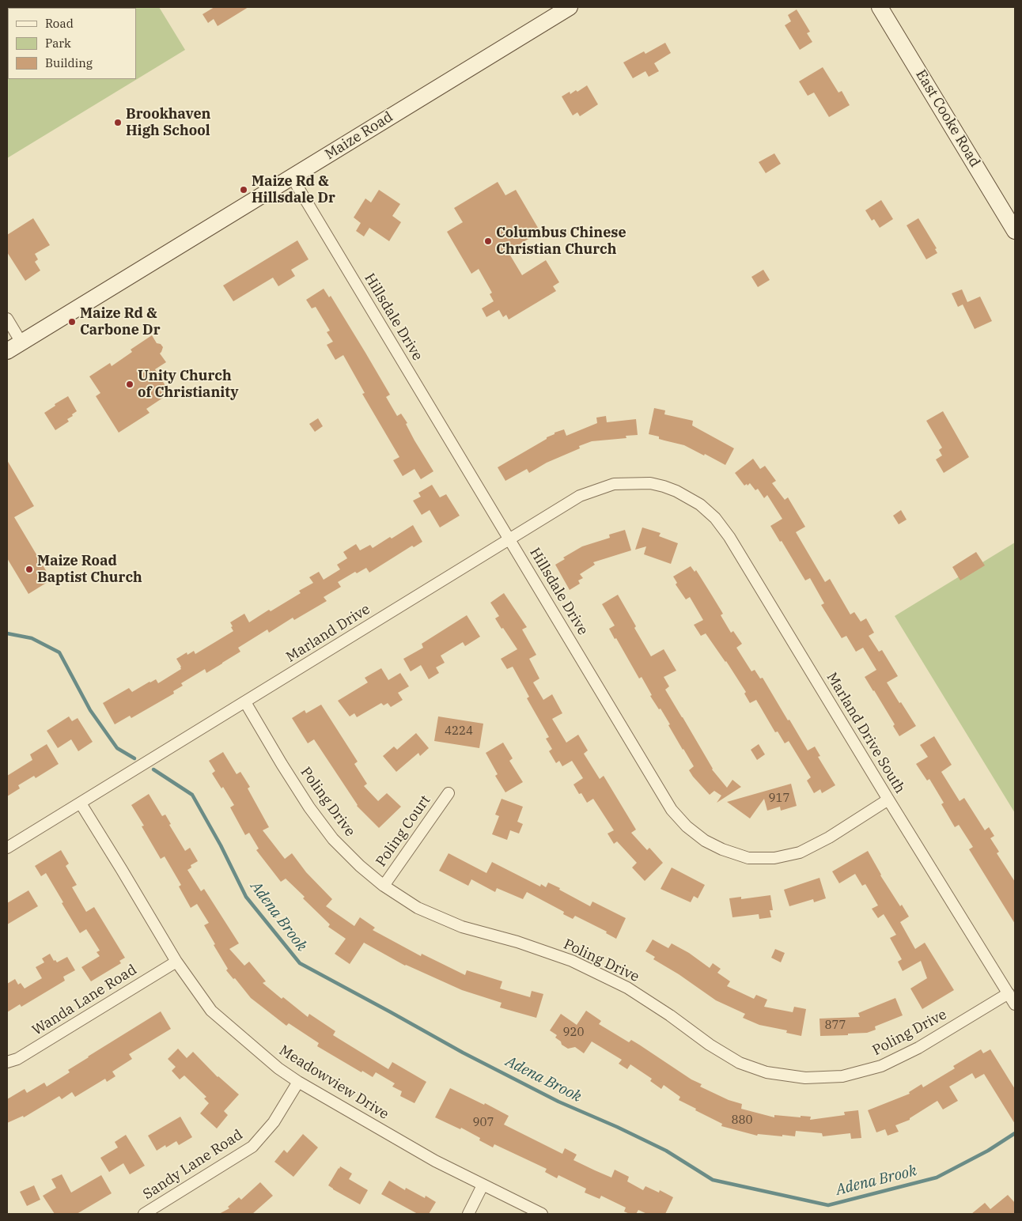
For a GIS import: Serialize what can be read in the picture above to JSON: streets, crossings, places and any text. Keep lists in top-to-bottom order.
{
  "streets": {
    "street": [
      "East Cooke Road",
      "Maize Road",
      "Hillsdale Drive",
      "Marland Drive",
      "Marland Drive South",
      "Poling Drive",
      "Poling Court",
      "Wanda Lane Road",
      "Meadowview Drive",
      "Sandy Lane Road"
    ]
  },
  "crossings": [
    ["Maize Road", "Hillsdale Drive"],
    ["Hillsdale Drive", "Marland Drive"],
    ["Hillsdale Drive", "Marland Drive South"],
    ["Marland Drive", "Marland Drive South"],
    ["Marland Drive", "Poling Drive"],
    ["Marland Drive", "Meadowview Drive"],
    ["Marland Drive South", "Poling Drive"],
    ["Poling Drive", "Poling Court"],
    ["Wanda Lane Road", "Meadowview Drive"],
    ["Meadowview Drive", "Sandy Lane Road"]
  ],
  "water": ["Adena Brook"],
  "places": [
    "Brookhaven High School",
    "Maize Rd & Hillsdale Dr",
    "Columbus Chinese Christian Church",
    "Maize Rd & Carbone Dr",
    "Unity Church of Christianity",
    "Maize Road Baptist Church"
  ],
  "house_numbers": [
    "4224",
    "917",
    "877",
    "920",
    "880",
    "907"
  ],
  "legend": ["Road", "Park", "Building"]
}
